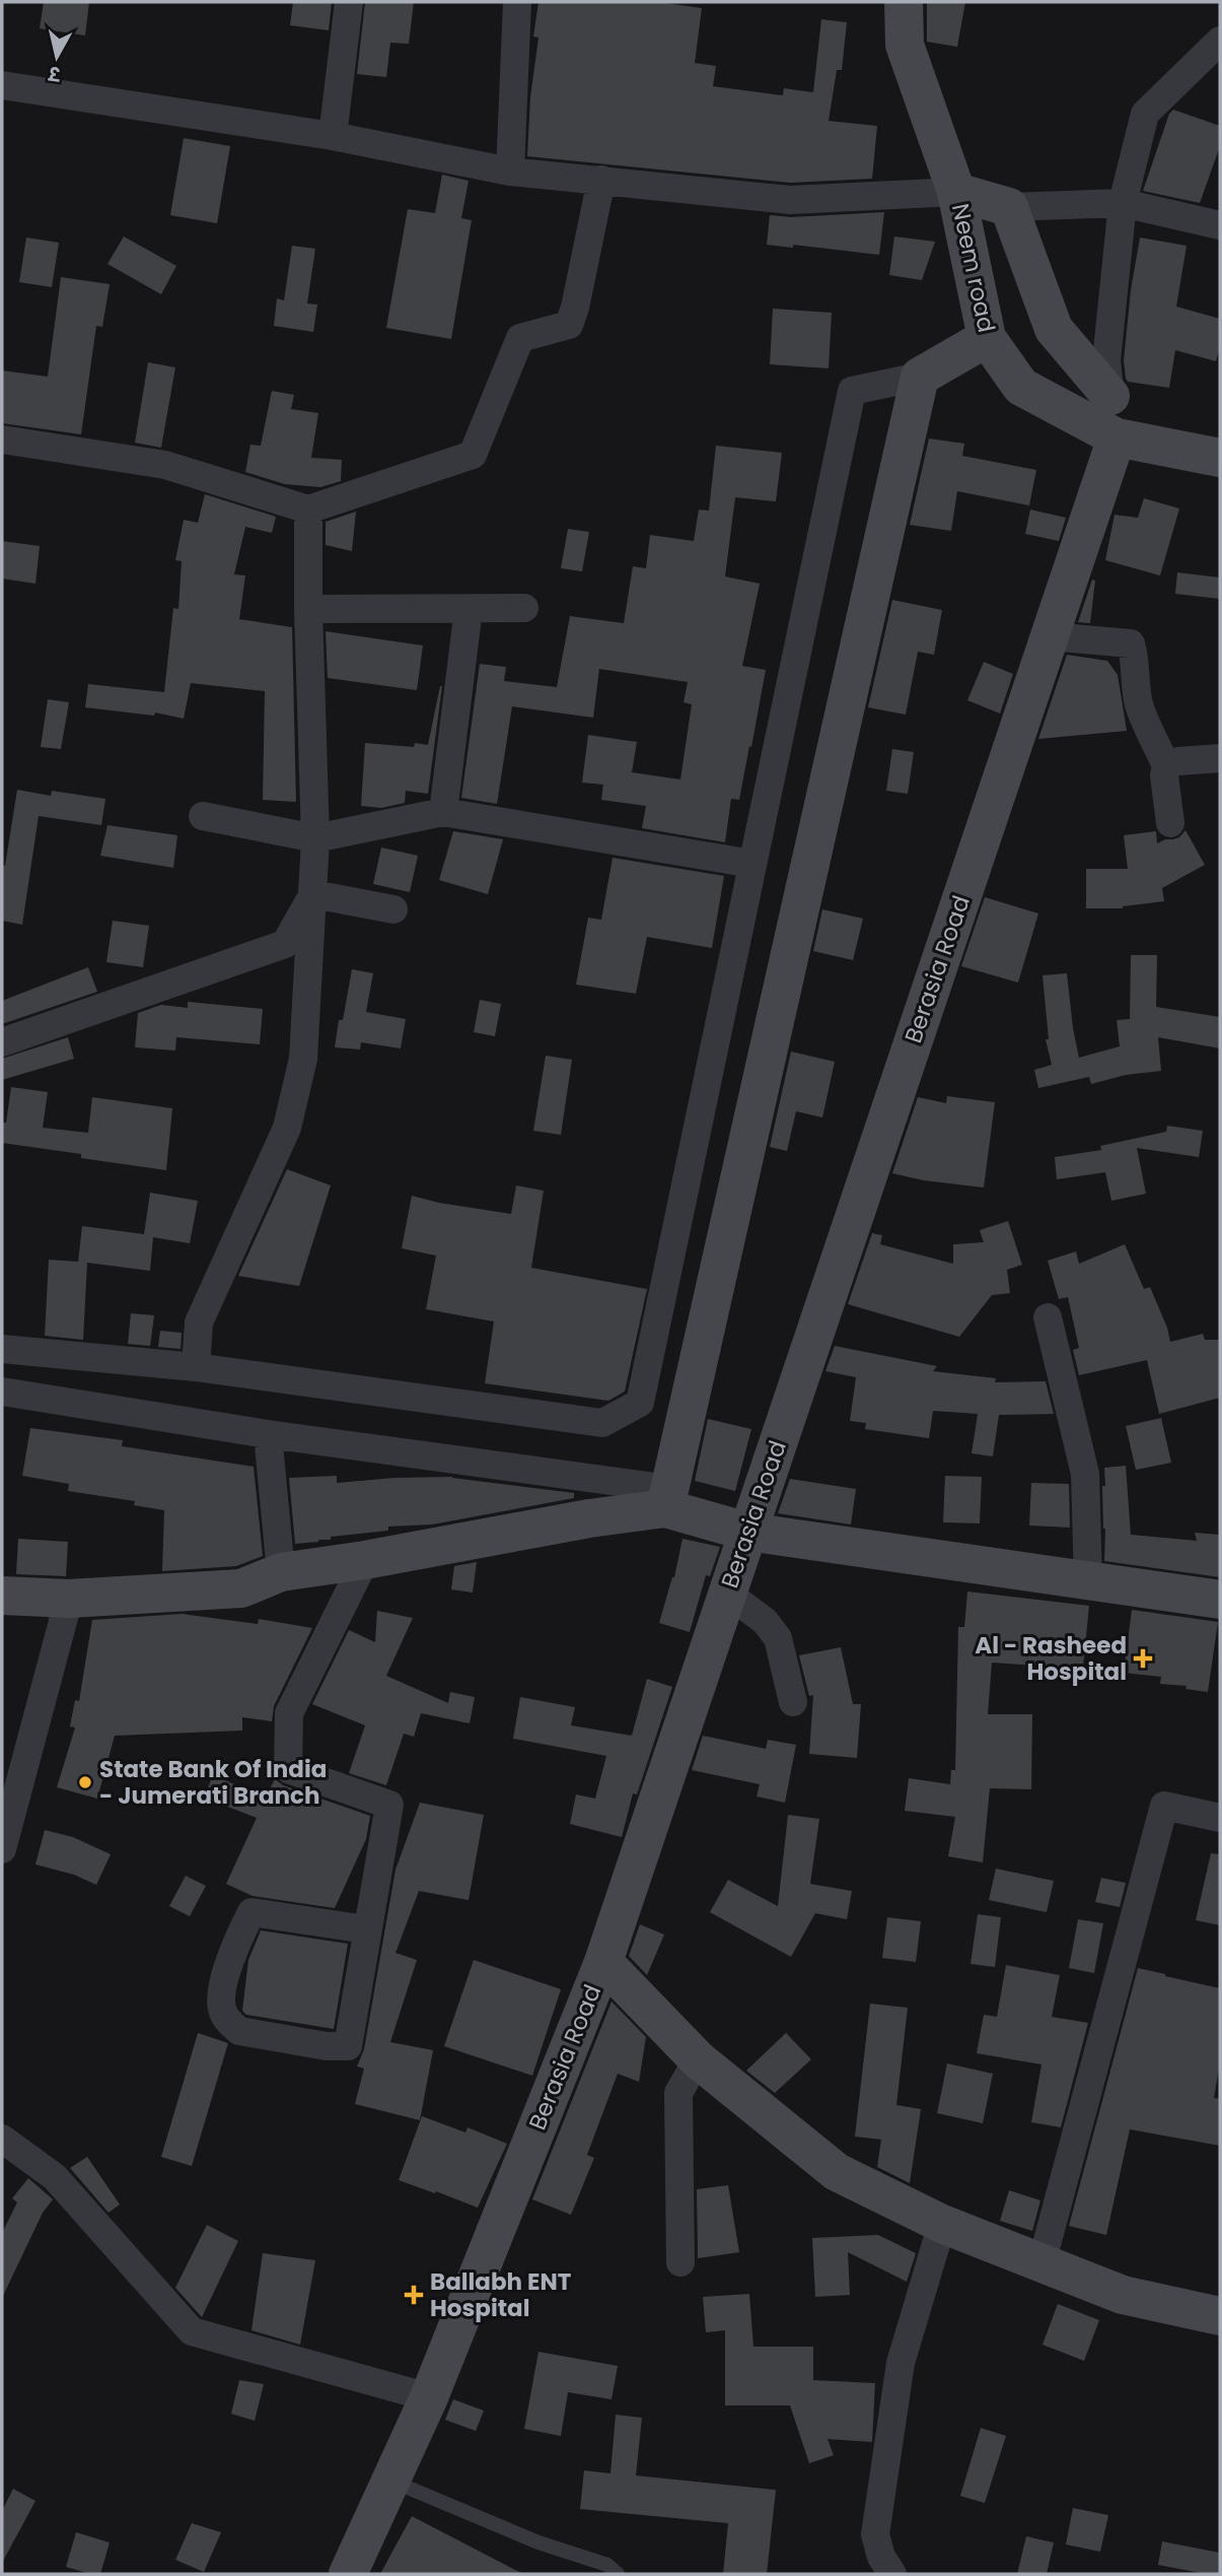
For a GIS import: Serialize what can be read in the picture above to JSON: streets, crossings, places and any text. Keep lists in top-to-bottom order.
{
  "streets": {
    "street": ["Neem road", "Berasia Road"]
  },
  "crossings": [
    ["Neem road", "Berasia Road"]
  ],
  "places": {
    "health": ["Al - Rasheed Hospital", "Ballabh ENT Hospital"],
    "other": ["State Bank Of India - Jumerati Branch"]
  },
  "north": "bottom"
}
